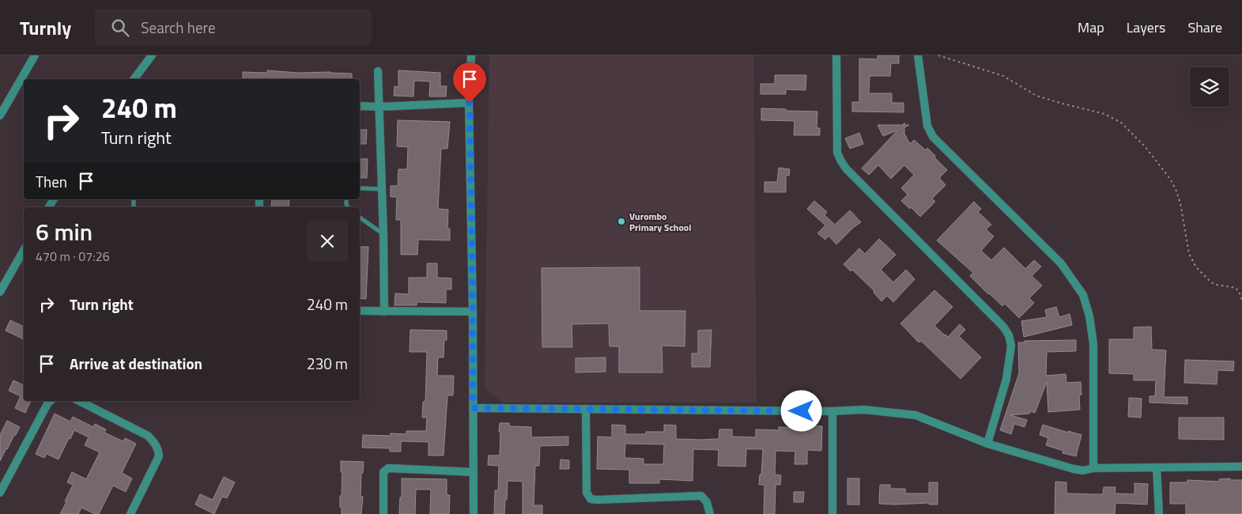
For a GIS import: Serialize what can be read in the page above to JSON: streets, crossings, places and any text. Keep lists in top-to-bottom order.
{
  "places": ["Vurombo Primary School"],
  "page": {
    "header": "Turnly",
    "search": "Search here",
    "nav": ["Map", "Layers", "Share"],
    "turn": ["240 m", "Turn right"],
    "then": "Then",
    "heading": ["6 min", "470 m · 07:26"],
    "list": [
      {
        "name": "Turn right",
        "value": "240 m"
      },
      {
        "name": "Arrive at destination",
        "value": "230 m"
      }
    ]
  }
}
